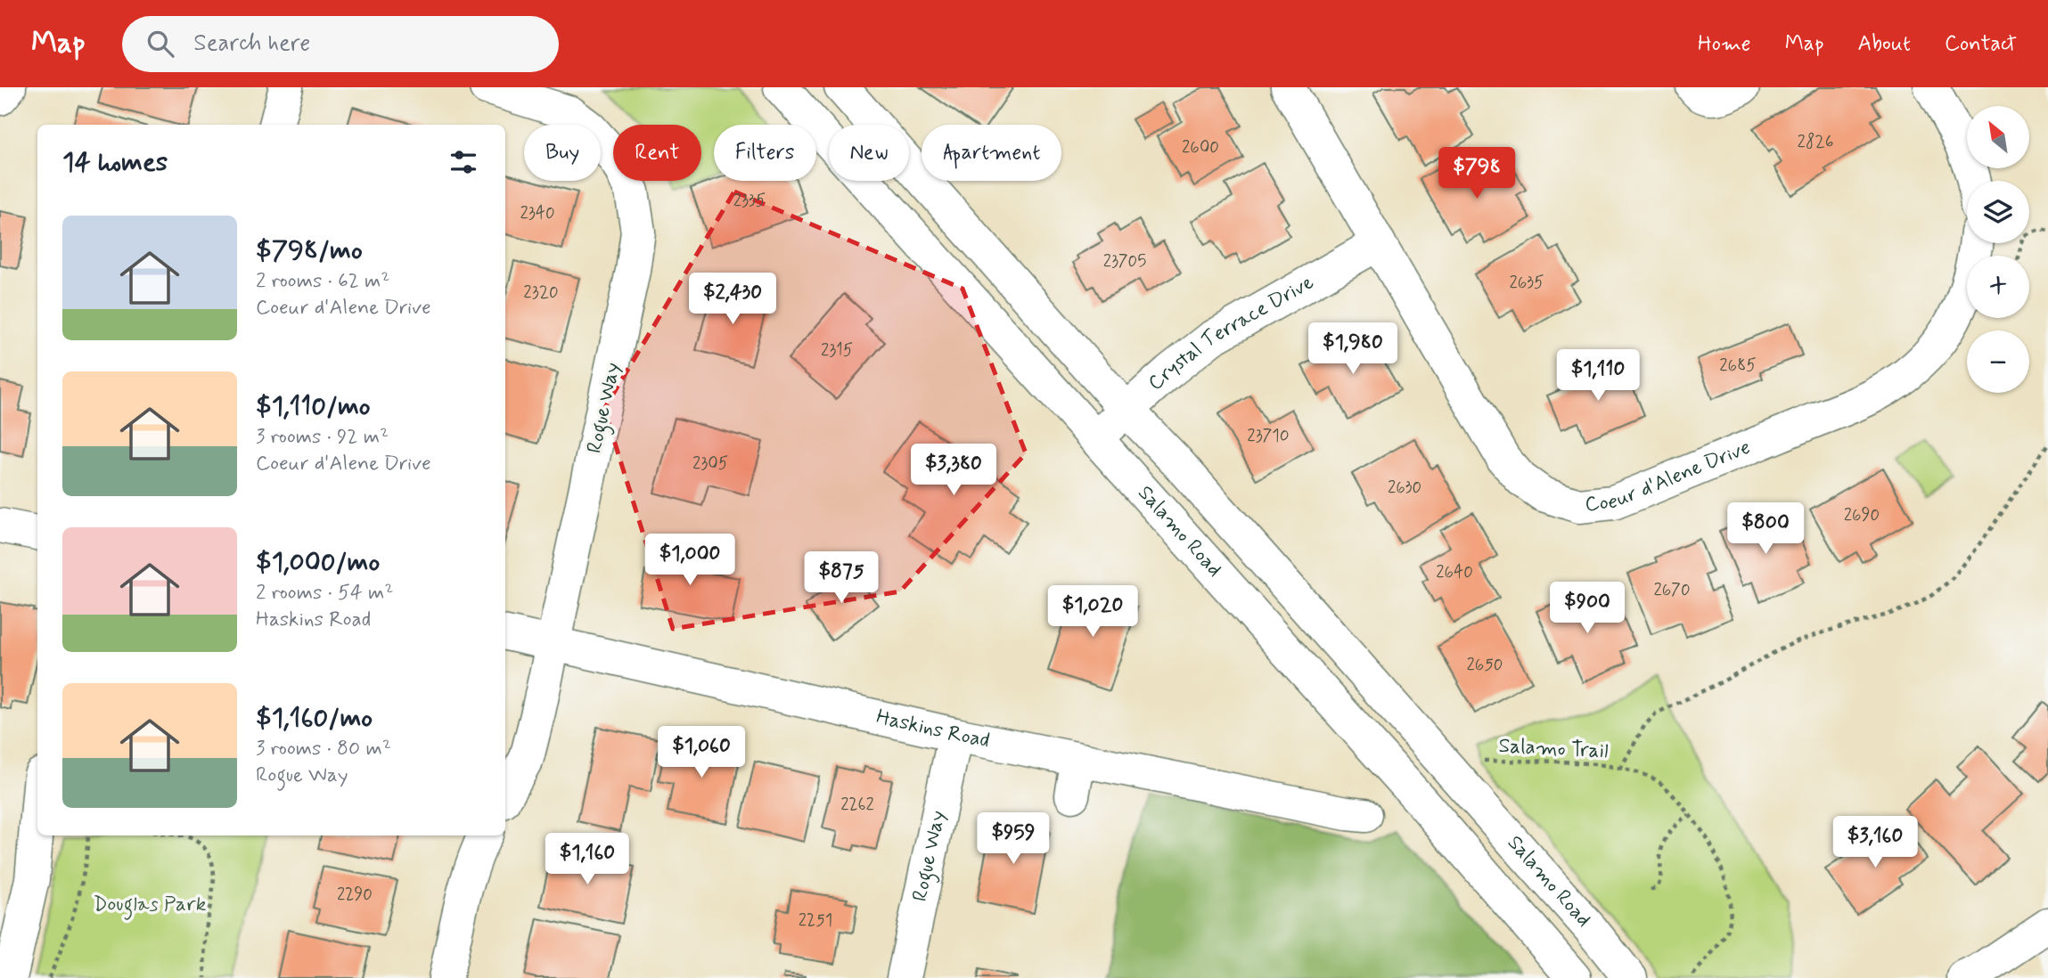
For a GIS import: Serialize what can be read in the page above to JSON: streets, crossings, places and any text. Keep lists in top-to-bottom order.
{
  "streets": {
    "street": [
      "Crystal Terrace Drive",
      "Rogue Way",
      "Coeur d'Alene Drive",
      "Salamo Road",
      "Haskins Road"
    ],
    "path": ["Salamo Trail"]
  },
  "crossings": [
    ["Crystal Terrace Drive", "Coeur d'Alene Drive"],
    ["Crystal Terrace Drive", "Salamo Road"],
    ["Rogue Way", "Haskins Road"]
  ],
  "parks": ["Douglas Park"],
  "house_numbers": [
    "2826",
    "2600",
    "2335",
    "2340",
    "23705",
    "2635",
    "2320",
    "2315",
    "2685",
    "23710",
    "2305",
    "2630",
    "2690",
    "2640",
    "2670",
    "2650",
    "2262",
    "2290",
    "2251"
  ],
  "north": "top left",
  "page": {
    "header": "Map",
    "search": "Search here",
    "nav": [
      "Home",
      "Map",
      "About",
      "Contact"
    ],
    "map_buttons": ["+", "−"],
    "chip": [
      "Buy",
      "Rent",
      "Filters",
      "New",
      "Apartment"
    ],
    "heading": "14 homes",
    "price": [
      "$798",
      "$2,430",
      "$1,980",
      "$1,110",
      "$3,380",
      "$800",
      "$1,000",
      "$875",
      "$900",
      "$1,020",
      "$1,060",
      "$959",
      "$3,160",
      "$1,160"
    ],
    "list": [
      {
        "name": "$798/mo",
        "note": "2 rooms · 62 m² · Coeur d'Alene Drive"
      },
      {
        "name": "$1,110/mo",
        "note": "3 rooms · 92 m² · Coeur d'Alene Drive"
      },
      {
        "name": "$1,000/mo",
        "note": "2 rooms · 54 m² · Haskins Road"
      },
      {
        "name": "$1,160/mo",
        "note": "3 rooms · 80 m² · Rogue Way"
      }
    ]
  }
}
